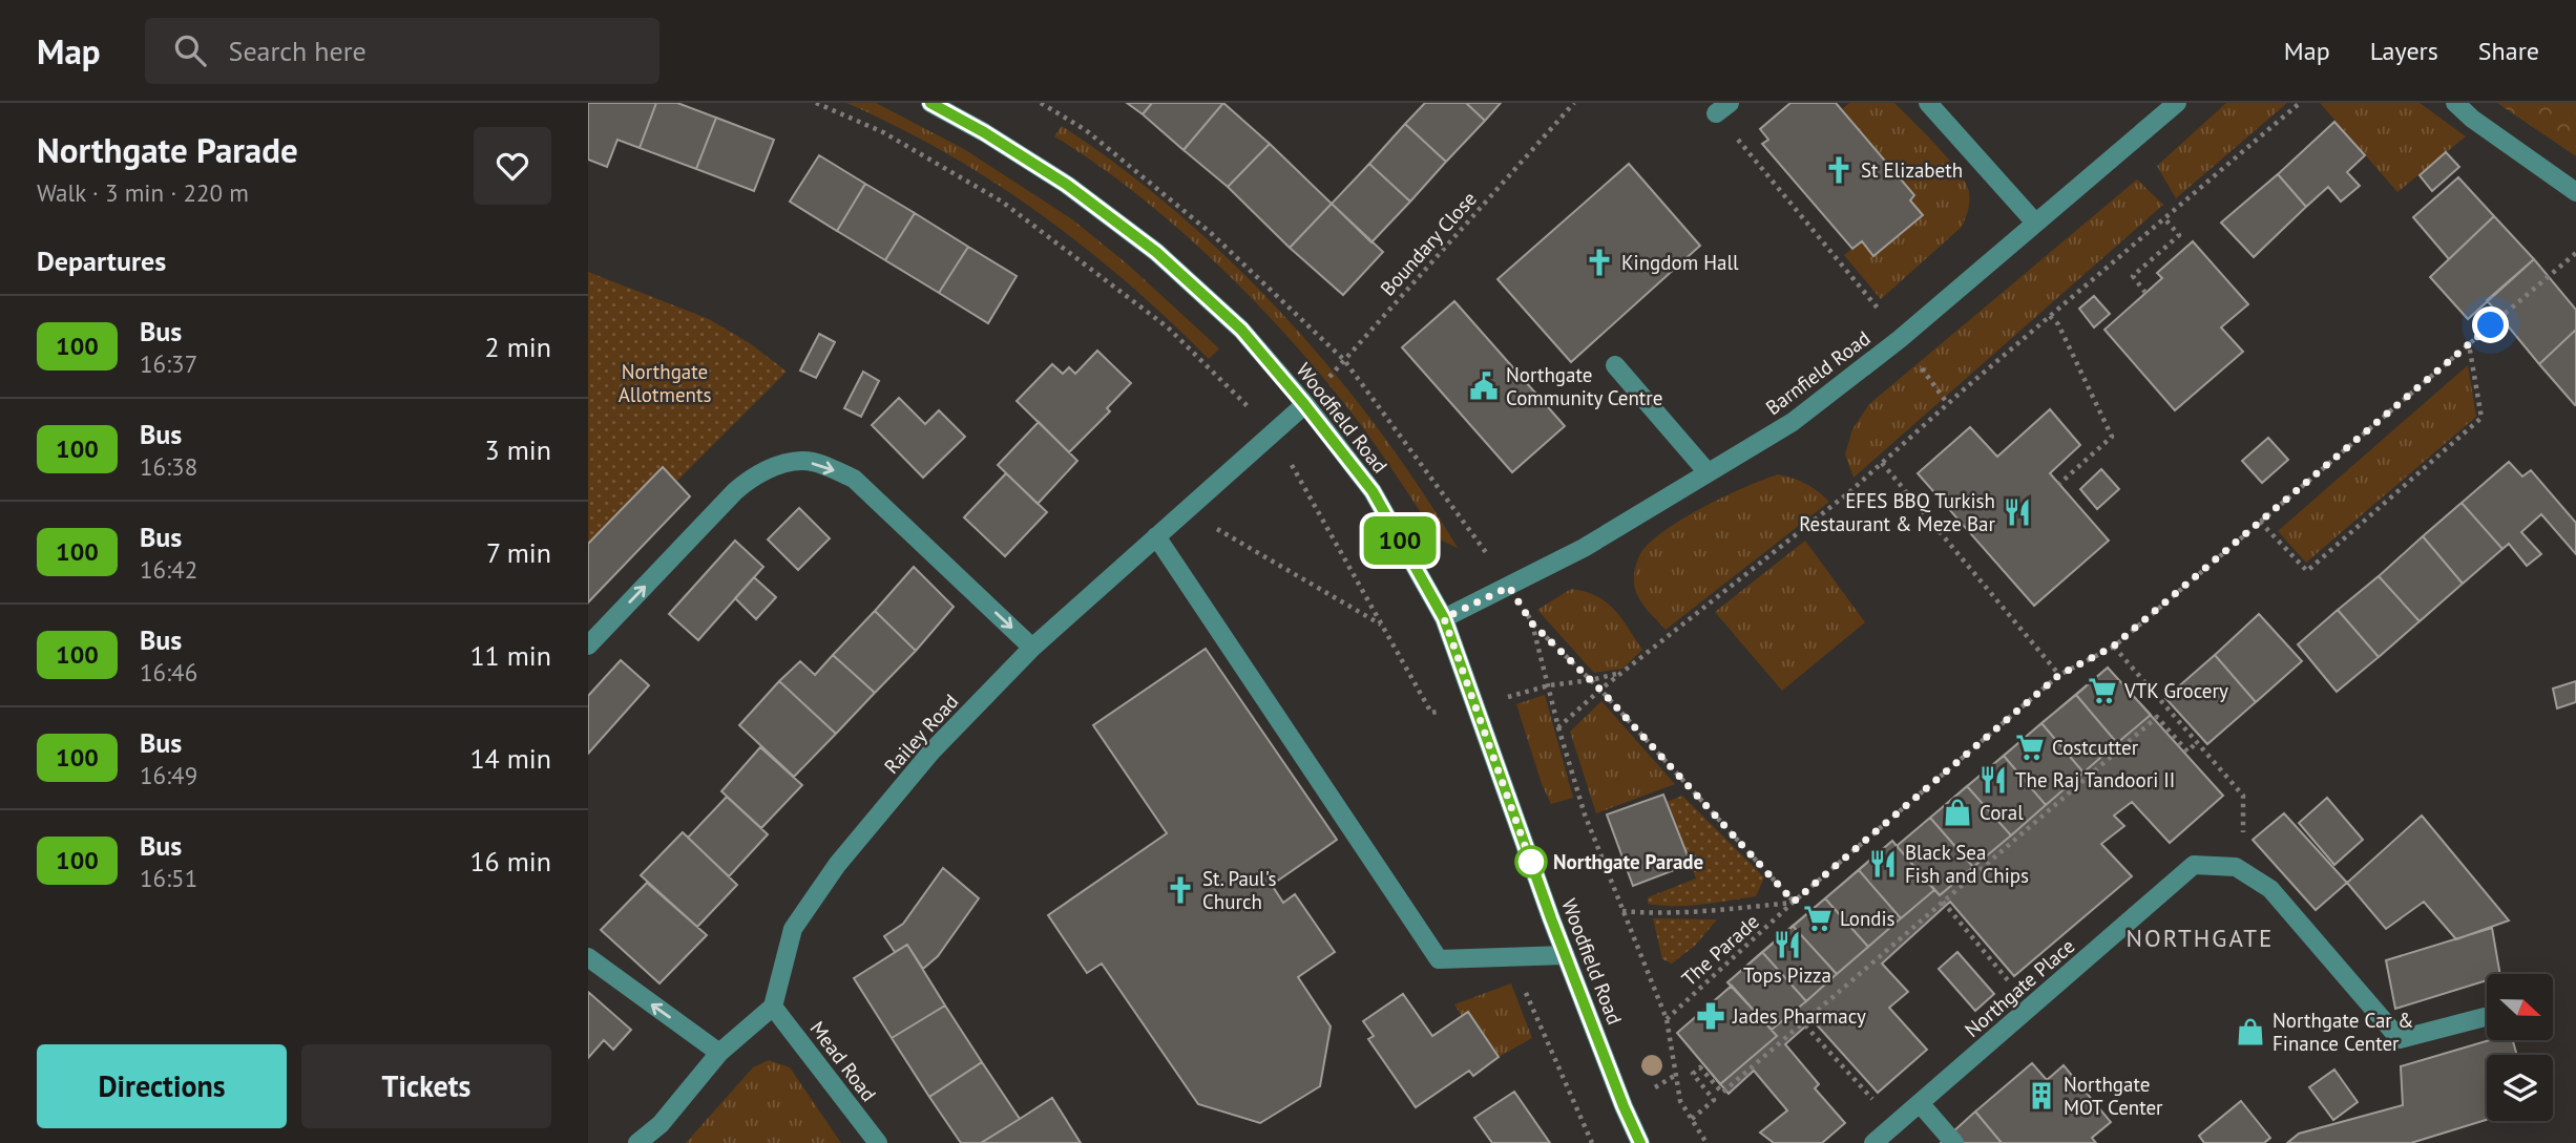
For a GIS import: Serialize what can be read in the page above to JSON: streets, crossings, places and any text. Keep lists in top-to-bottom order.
{
  "streets": {
    "street": [
      "Barnfield Road",
      "Woodfield Road",
      "Railey Road",
      "Northgate Place",
      "Mead Road"
    ],
    "path": ["Boundary Close", "The Parade"]
  },
  "crossings": [
    ["Boundary Close", "Woodfield Road"],
    ["Boundary Close", "Railey Road"],
    ["Barnfield Road", "Woodfield Road"],
    ["Woodfield Road", "Railey Road"],
    ["Railey Road", "Mead Road"]
  ],
  "districts": ["NORTHGATE"],
  "parks": ["Northgate Allotments"],
  "places": {
    "church": ["St Elizabeth", "Kingdom Hall", "St. Paul's Church"],
    "public building": ["Northgate Community Centre"],
    "restaurant": [
      "EFES BBQ Turkish Restaurant & Meze Bar",
      "The Raj Tandoori II",
      "Black Sea Fish and Chips",
      "Tops Pizza"
    ],
    "supermarket": ["VTK Grocery", "Costcutter", "Londis"],
    "shop": ["Coral", "Northgate Car & Finance Center"],
    "other": ["Northgate Parade"],
    "pharmacy": ["Jades Pharmacy"],
    "building": ["Northgate MOT Center"]
  },
  "lines": ["bus line 100"],
  "north": "right",
  "page": {
    "header": "Map",
    "search": "Search here",
    "nav": ["Map", "Layers", "Share"],
    "heading": [
      ["Northgate Parade", "Walk · 3 min · 220 m"],
      "Departures"
    ],
    "on_map": "100",
    "list": [
      {
        "mark": "100",
        "name": "Bus",
        "note": "16:37",
        "value": "2 min"
      },
      {
        "mark": "100",
        "name": "Bus",
        "note": "16:38",
        "value": "3 min"
      },
      {
        "mark": "100",
        "name": "Bus",
        "note": "16:42",
        "value": "7 min"
      },
      {
        "mark": "100",
        "name": "Bus",
        "note": "16:46",
        "value": "11 min"
      },
      {
        "mark": "100",
        "name": "Bus",
        "note": "16:49",
        "value": "14 min"
      },
      {
        "mark": "100",
        "name": "Bus",
        "note": "16:51",
        "value": "16 min"
      }
    ],
    "buttons": ["Directions", "Tickets"]
  }
}
